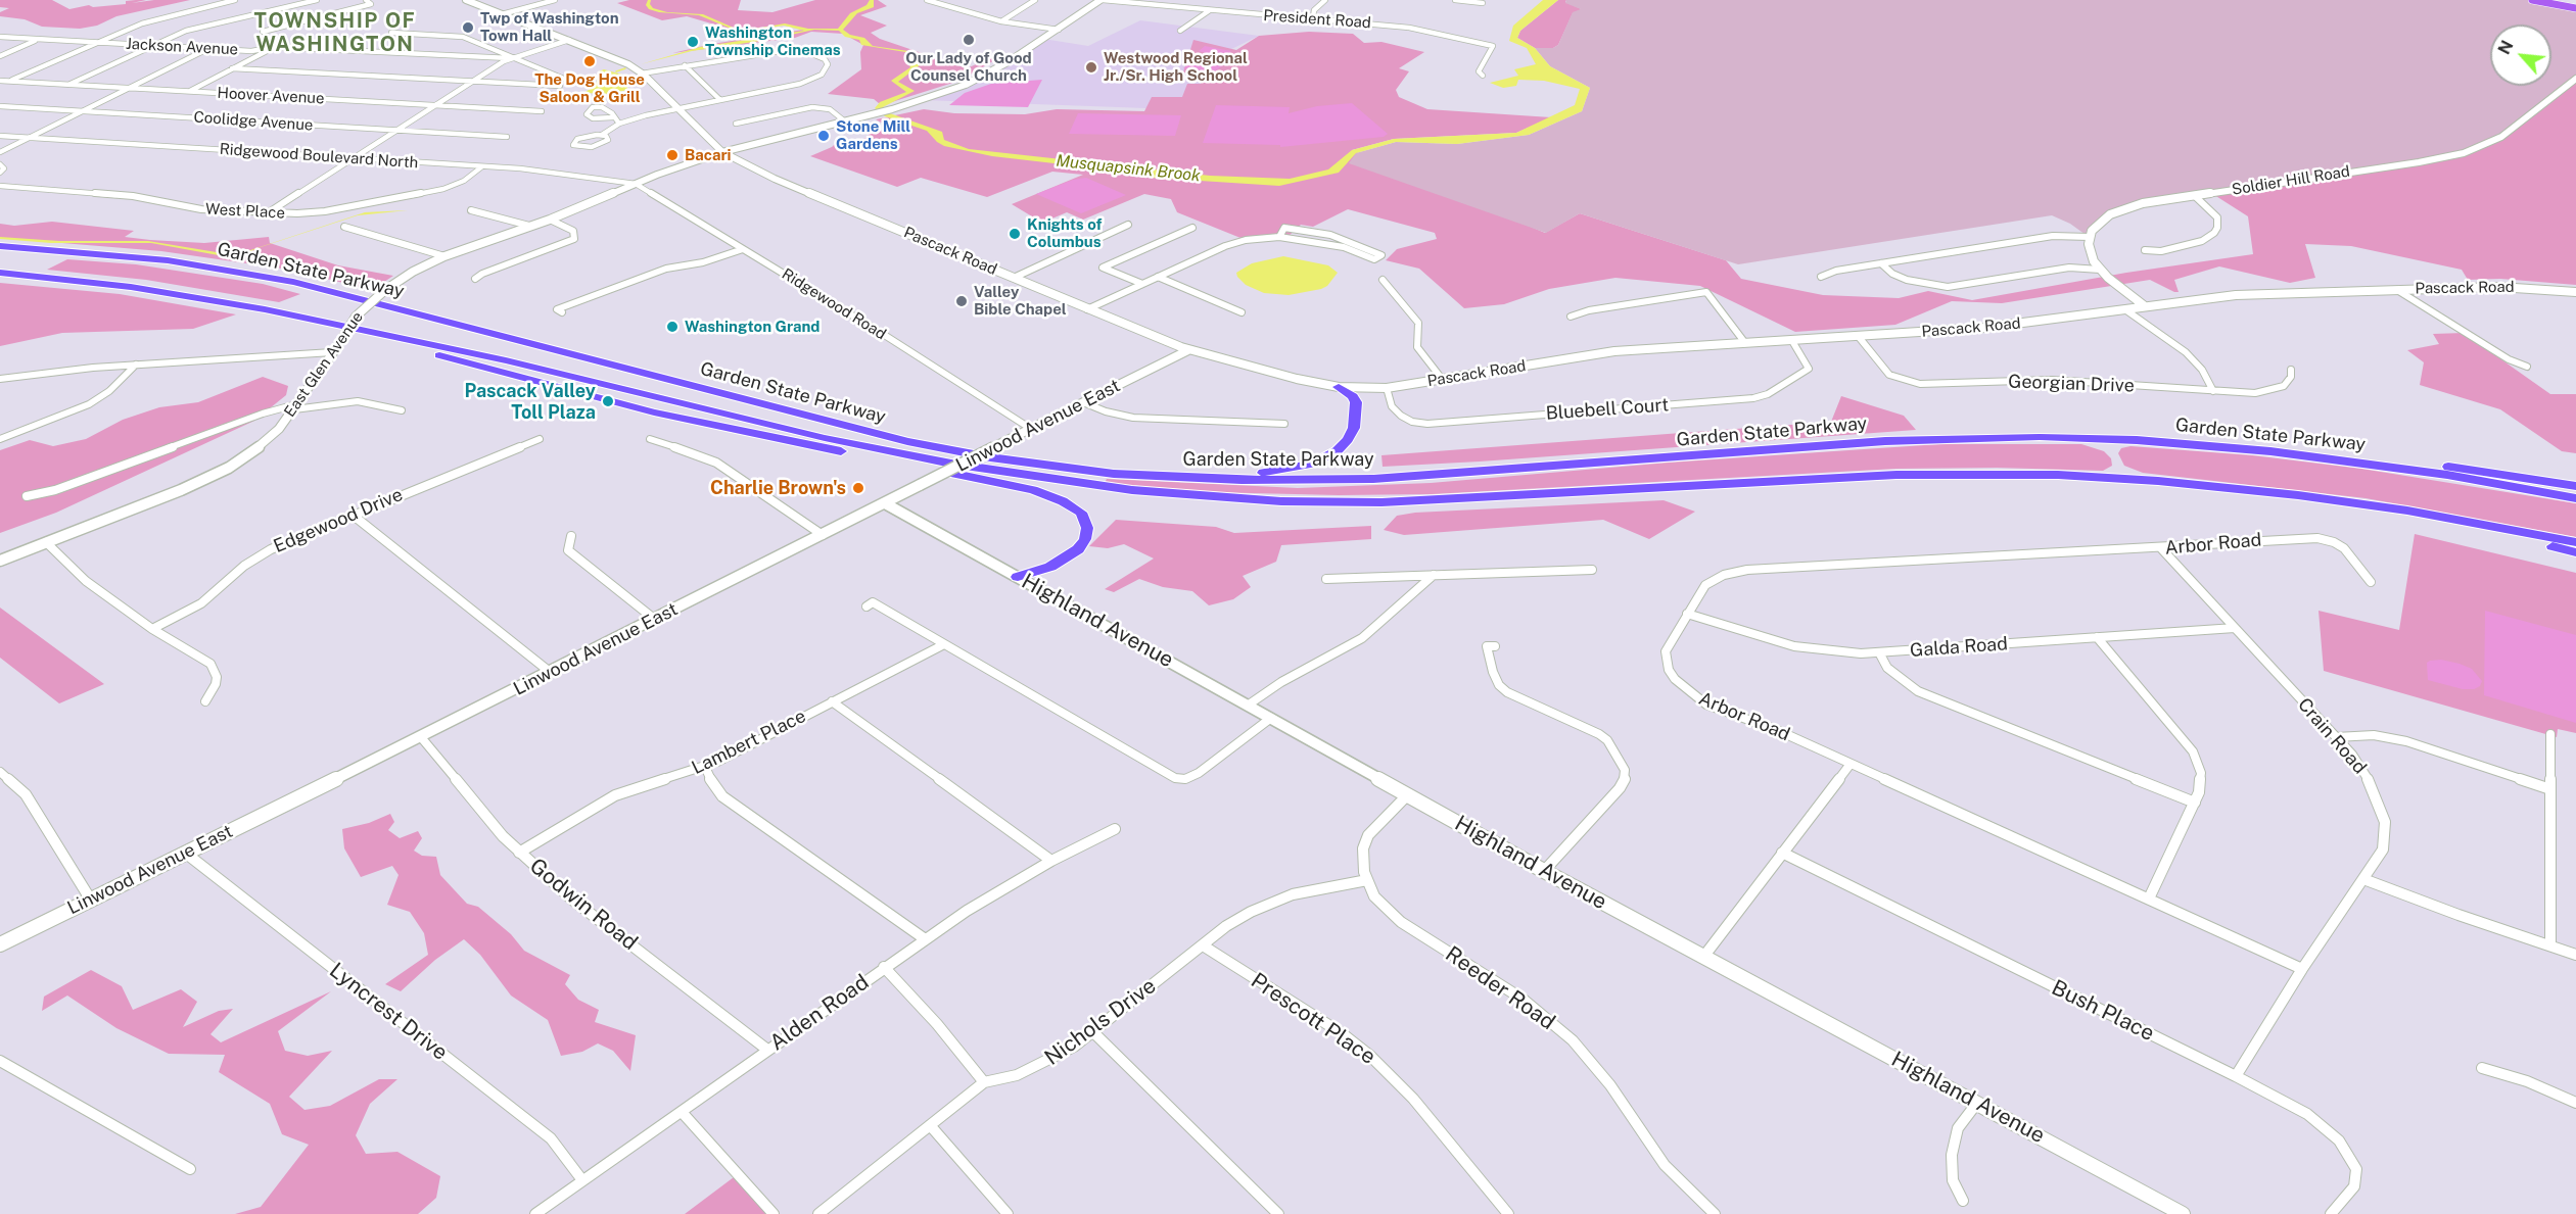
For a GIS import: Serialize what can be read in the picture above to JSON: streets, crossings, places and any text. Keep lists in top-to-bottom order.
{
  "streets": {
    "highway": ["Garden State Parkway"],
    "street": [
      "President Road",
      "Jackson Avenue",
      "Hoover Avenue",
      "Coolidge Avenue",
      "Ridgewood Boulevard North",
      "Soldier Hill Road",
      "West Place",
      "Pascack Road",
      "Ridgewood Road",
      "East Glen Avenue",
      "Georgian Drive",
      "Bluebell Court",
      "Linwood Avenue East",
      "Edgewood Drive",
      "Arbor Road",
      "Highland Avenue",
      "Galda Road",
      "Crain Road",
      "Lambert Place",
      "Godwin Road",
      "Reeder Road",
      "Bush Place",
      "Lyncrest Drive",
      "Alden Road",
      "Prescott Place",
      "Nichols Drive"
    ]
  },
  "crossings": [
    ["Ridgewood Boulevard North", "West Place"],
    ["Ridgewood Boulevard North", "Ridgewood Road"],
    ["Ridgewood Boulevard North", "East Glen Avenue"],
    ["Pascack Road", "East Glen Avenue"],
    ["Pascack Road", "Georgian Drive"],
    ["Pascack Road", "Bluebell Court"],
    ["Pascack Road", "Linwood Avenue East"],
    ["Ridgewood Road", "East Glen Avenue"],
    ["Ridgewood Road", "Linwood Avenue East"],
    ["Linwood Avenue East", "Highland Avenue"],
    ["Linwood Avenue East", "Godwin Road"],
    ["Linwood Avenue East", "Lyncrest Drive"],
    ["Arbor Road", "Galda Road"],
    ["Arbor Road", "Crain Road"],
    ["Highland Avenue", "Reeder Road"],
    ["Galda Road", "Crain Road"],
    ["Crain Road", "Bush Place"],
    ["Lambert Place", "Godwin Road"],
    ["Godwin Road", "Alden Road"],
    ["Reeder Road", "Nichols Drive"],
    ["Lyncrest Drive", "Alden Road"],
    ["Prescott Place", "Nichols Drive"]
  ],
  "districts": ["TOWNSHIP OF WASHINGTON"],
  "water": ["Musquapsink Brook"],
  "places": [
    "Twp of Washington Town Hall",
    "Our Lady of Good Counsel Church",
    "Washington Township Cinemas",
    "The Dog House Saloon & Grill",
    "Westwood Regional Jr./Sr. High School",
    "Stone Mill Gardens",
    "Bacari",
    "Knights of Columbus",
    "Valley Bible Chapel",
    "Washington Grand",
    "Pascack Valley Toll Plaza",
    "Charlie Brown's"
  ],
  "north": "top left"
}
